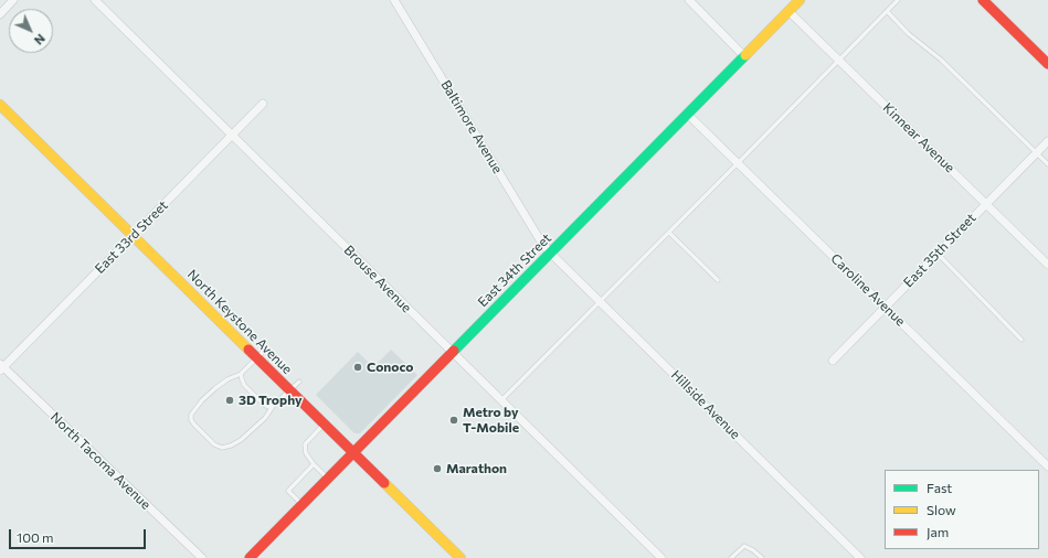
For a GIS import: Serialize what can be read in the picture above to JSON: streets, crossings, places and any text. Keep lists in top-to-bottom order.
{
  "streets": {
    "main road": ["East 34th Street", "North Keystone Avenue"],
    "street": [
      "Baltimore Avenue",
      "Kinnear Avenue",
      "East 33rd Street",
      "East 35th Street",
      "Brouse Avenue",
      "Caroline Avenue",
      "Hillside Avenue",
      "North Tacoma Avenue"
    ]
  },
  "crossings": [
    ["Baltimore Avenue", "East 34th Street"],
    ["Baltimore Avenue", "Hillside Avenue"],
    ["Kinnear Avenue", "East 35th Street"],
    ["Kinnear Avenue", "East 34th Street"],
    ["East 33rd Street", "Brouse Avenue"],
    ["East 33rd Street", "North Keystone Avenue"],
    ["East 33rd Street", "North Tacoma Avenue"],
    ["East 35th Street", "Caroline Avenue"],
    ["East 34th Street", "Brouse Avenue"],
    ["East 34th Street", "Caroline Avenue"],
    ["East 34th Street", "North Keystone Avenue"],
    ["East 34th Street", "Hillside Avenue"]
  ],
  "places": [
    "Conoco",
    "3D Trophy",
    "Metro by T-Mobile",
    "Marathon"
  ],
  "legend": ["Fast", "Slow", "Jam"],
  "scale_bar": "100 m",
  "north": "bottom right"
}
